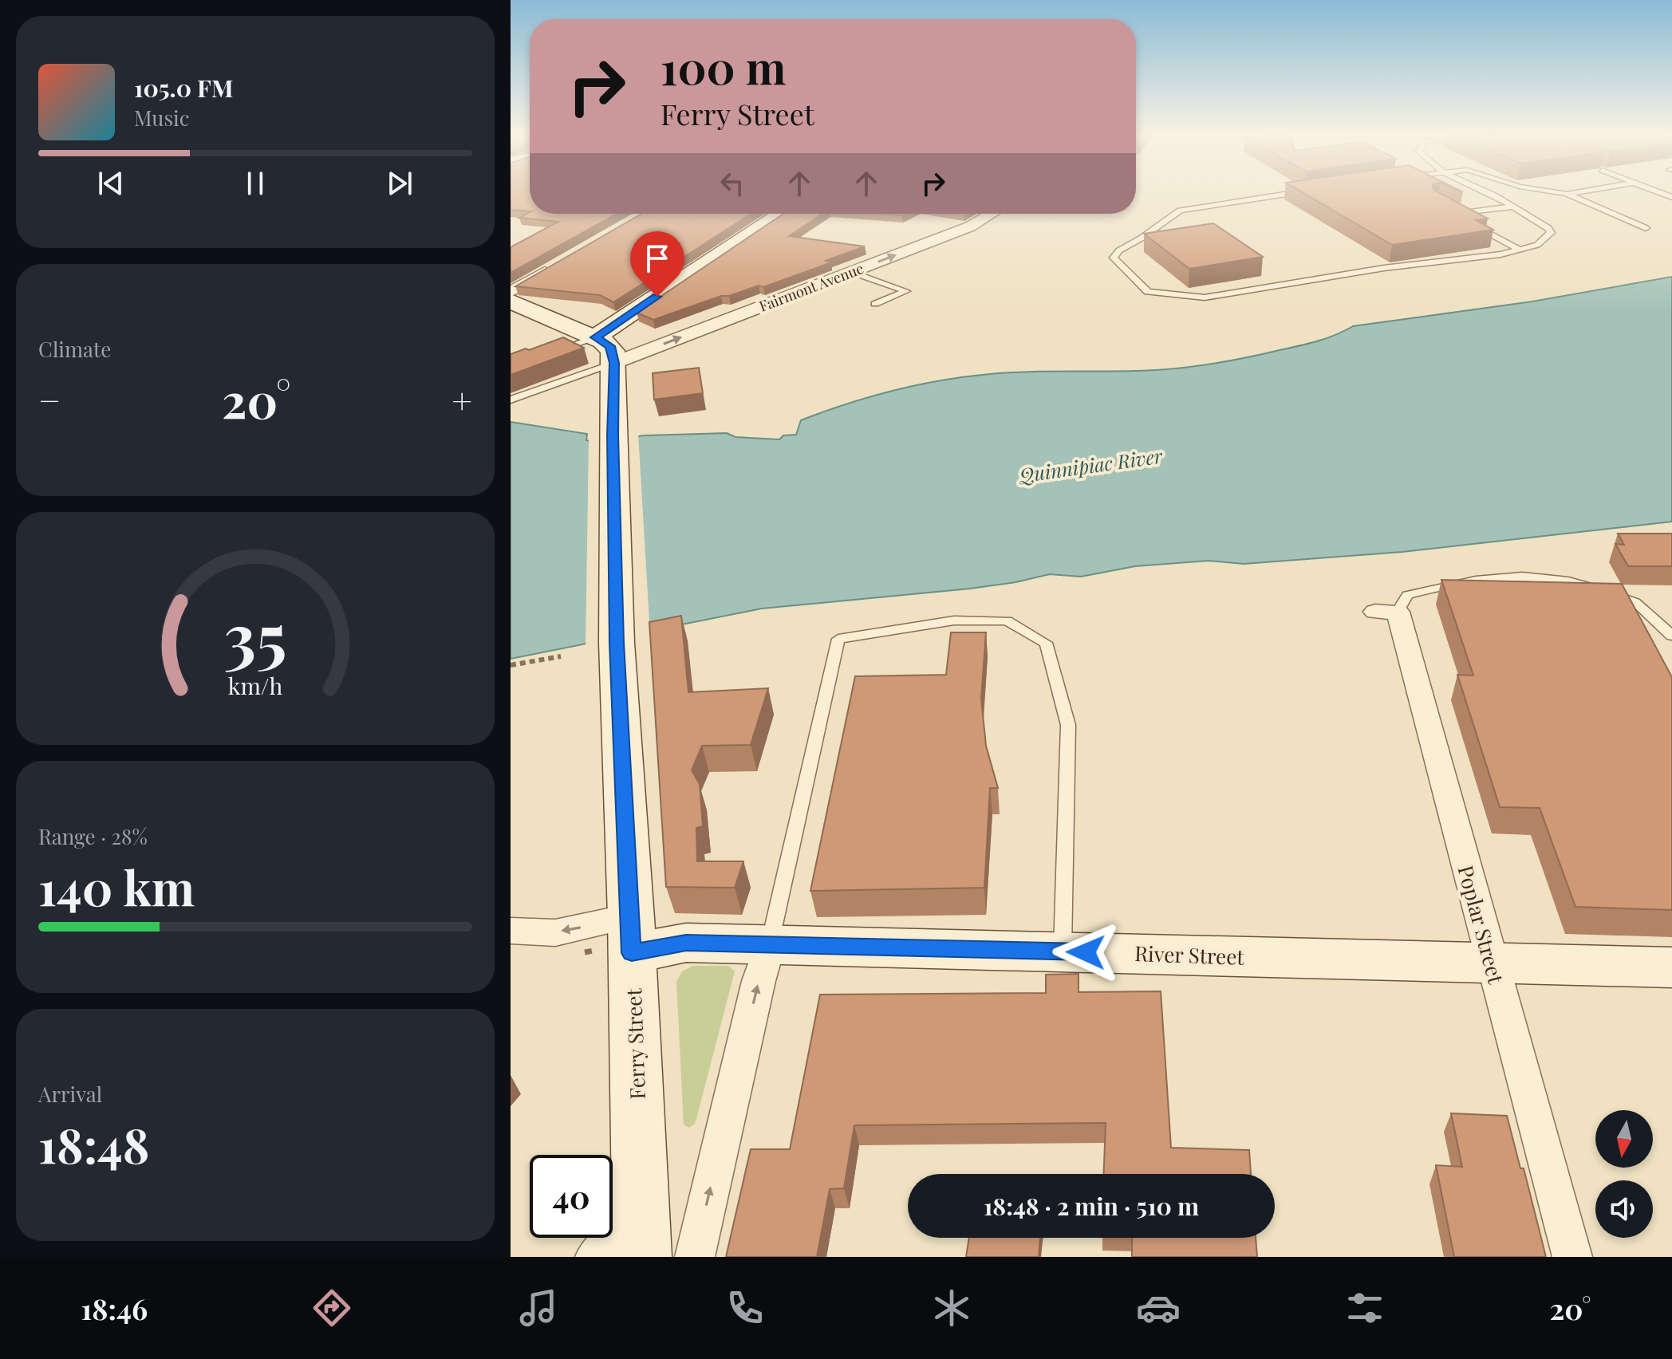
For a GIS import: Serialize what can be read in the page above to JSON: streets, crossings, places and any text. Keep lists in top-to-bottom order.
{
  "streets": {
    "main road": ["River Street", "Ferry Street"],
    "street": ["Fairmont Avenue", "Poplar Street"]
  },
  "crossings": [
    ["Fairmont Avenue", "Ferry Street"],
    ["Poplar Street", "River Street"],
    ["River Street", "Ferry Street"]
  ],
  "one_way": ["Fairmont Avenue"],
  "water": ["Quinnipiac River"],
  "north": "bottom",
  "page": {
    "turn": ["100 m", "Ferry Street"],
    "song": ["105.0 FM", "Music"],
    "tile": [
      "Climate",
      ["Range · 28%", "140 km"],
      ["Arrival", "18:48"]
    ],
    "heat": ["−", "20°", "+"],
    "limit": "40",
    "trip": "18:48 · 2 min · 510 m",
    "tabs": ["18:46", "20°"],
    "gauge": ["35", "km/h"]
  }
}
